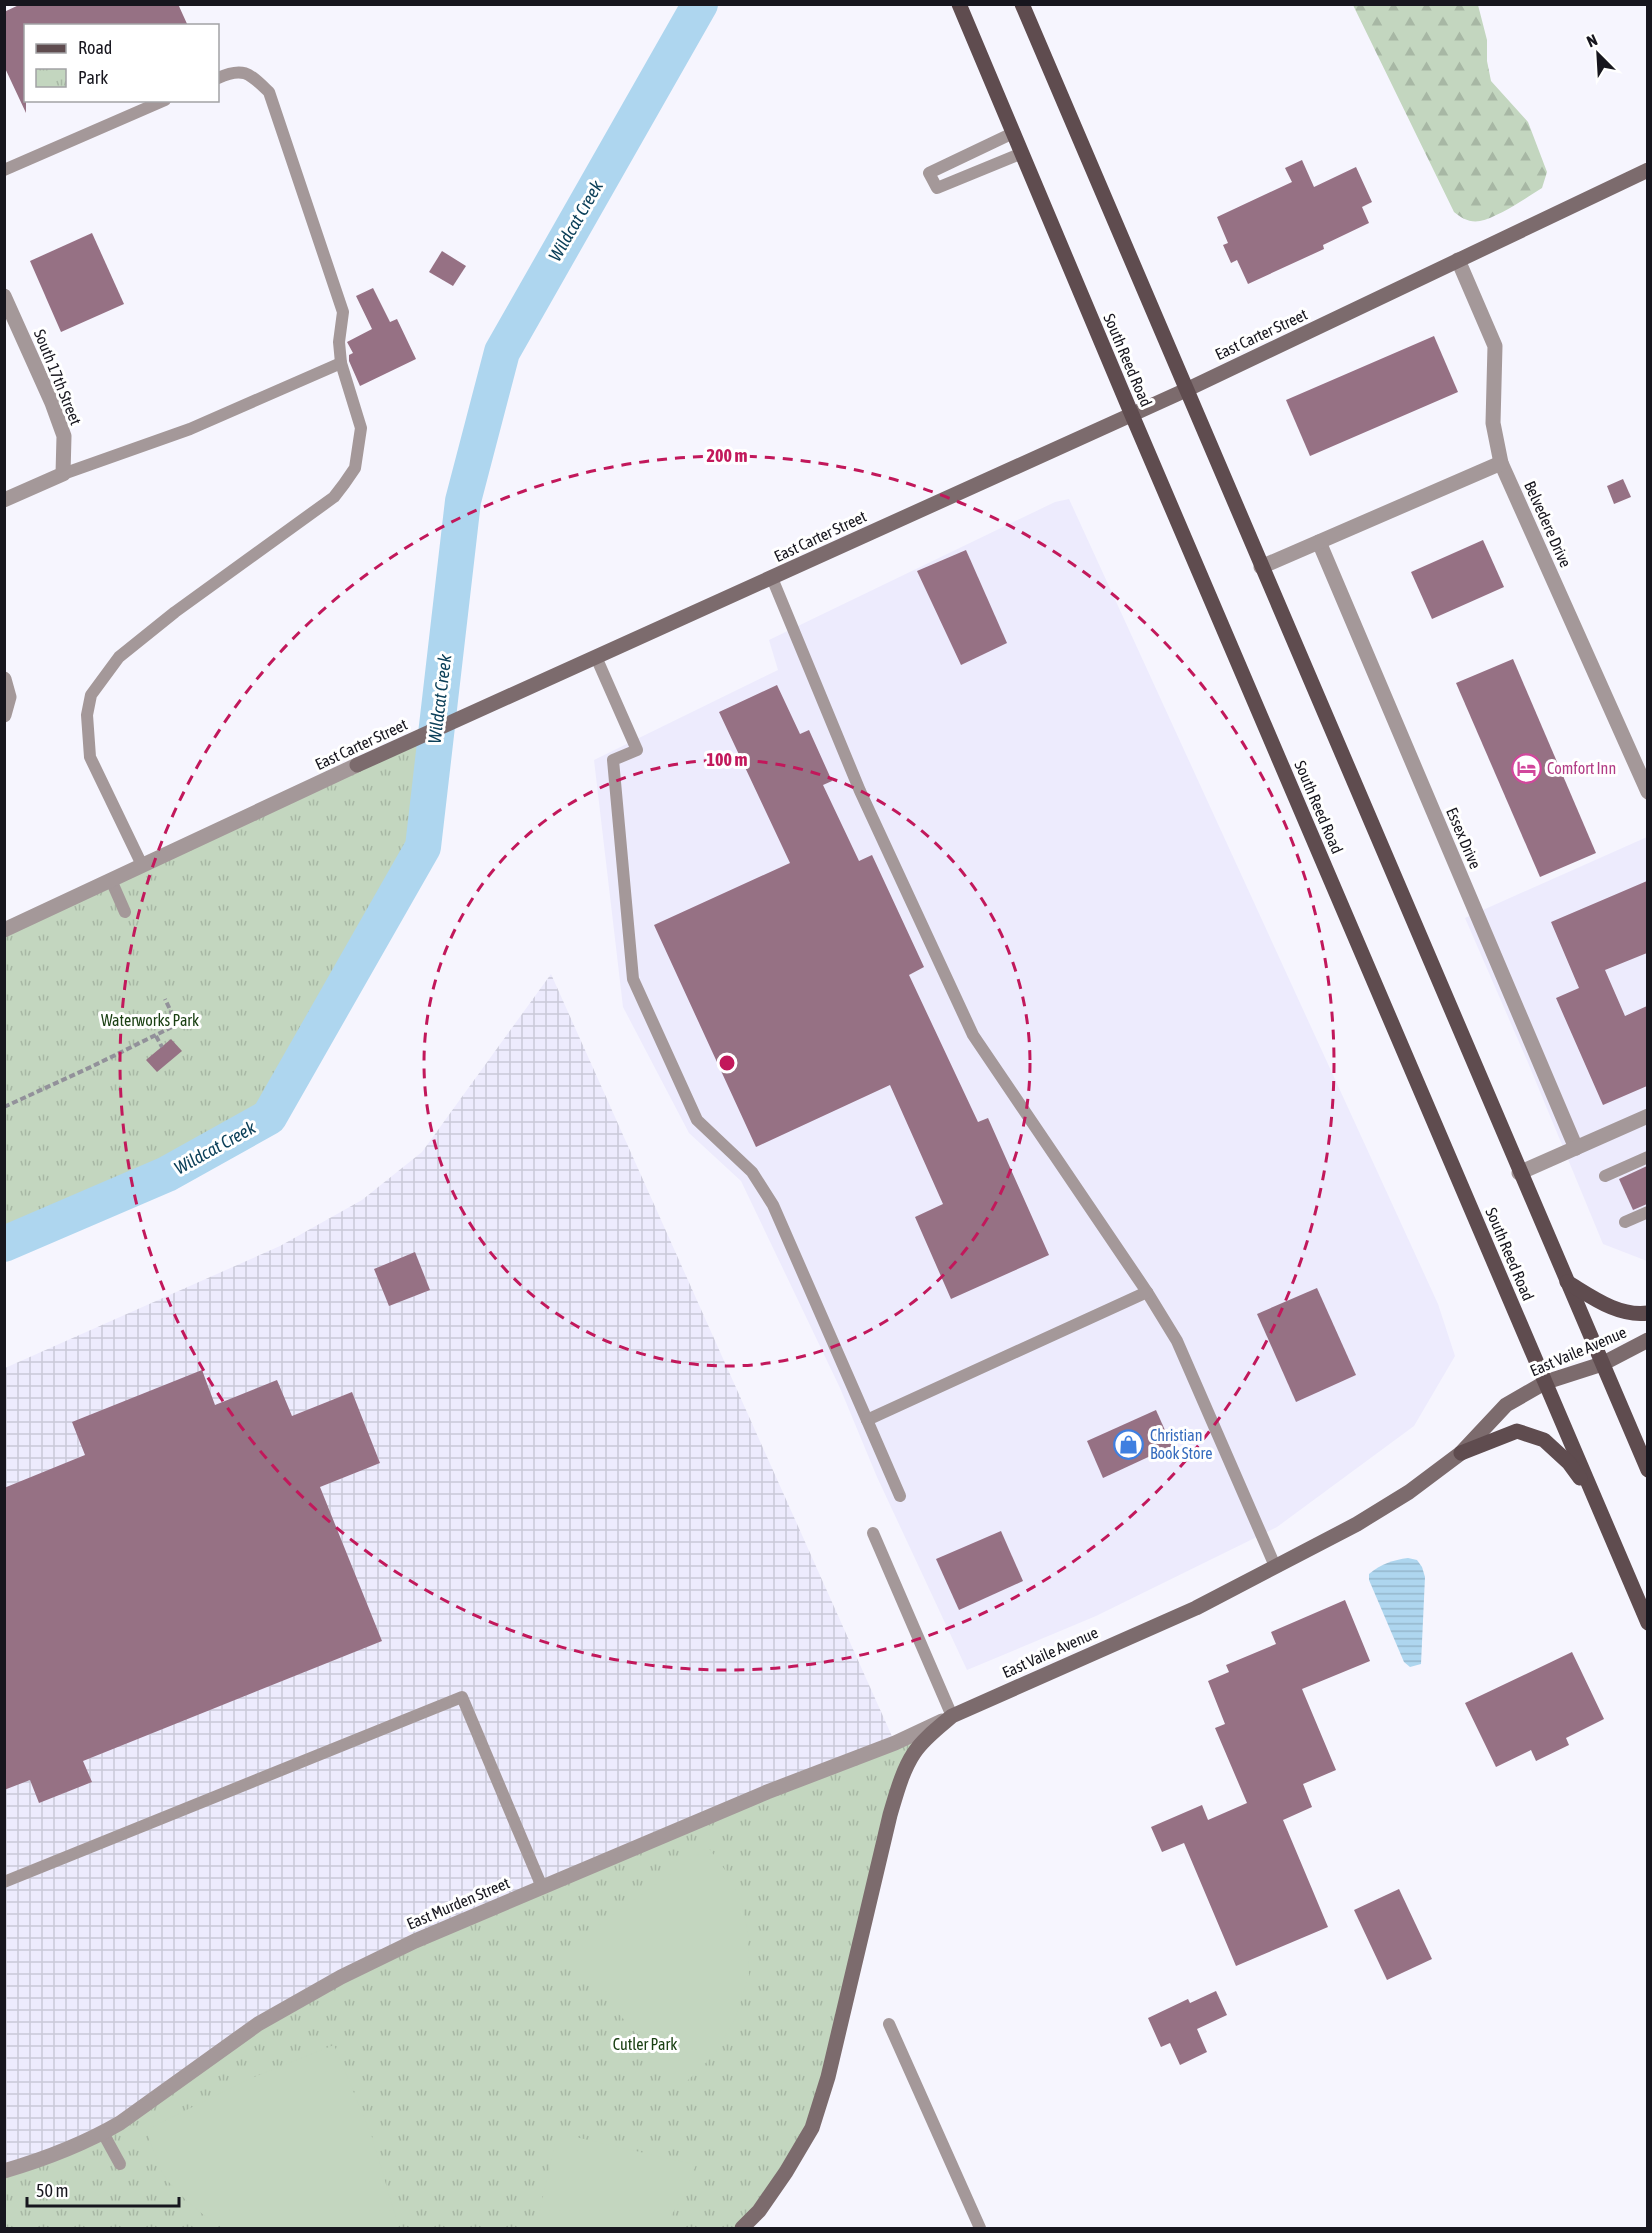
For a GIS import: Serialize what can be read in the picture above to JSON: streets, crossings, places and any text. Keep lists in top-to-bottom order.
{
  "streets": {
    "main road": ["South Reed Road"],
    "street": [
      "East Carter Street",
      "South 17th Street",
      "Belvedere Drive",
      "Essex Drive",
      "East Vaile Avenue",
      "East Murden Street"
    ]
  },
  "crossings": [
    ["East Carter Street", "South Reed Road"],
    ["East Carter Street", "Belvedere Drive"],
    ["South Reed Road", "East Vaile Avenue"],
    ["East Vaile Avenue", "East Murden Street"]
  ],
  "water": ["Wildcat Creek"],
  "parks": ["Waterworks Park", "Cutler Park"],
  "places": {
    "hotel": ["Comfort Inn"],
    "shop": ["Christian Book Store"]
  },
  "legend": ["Road", "Park"],
  "scale_bar": "50 m",
  "north": "top left",
  "rings": ["200 m", "100 m"]
}
